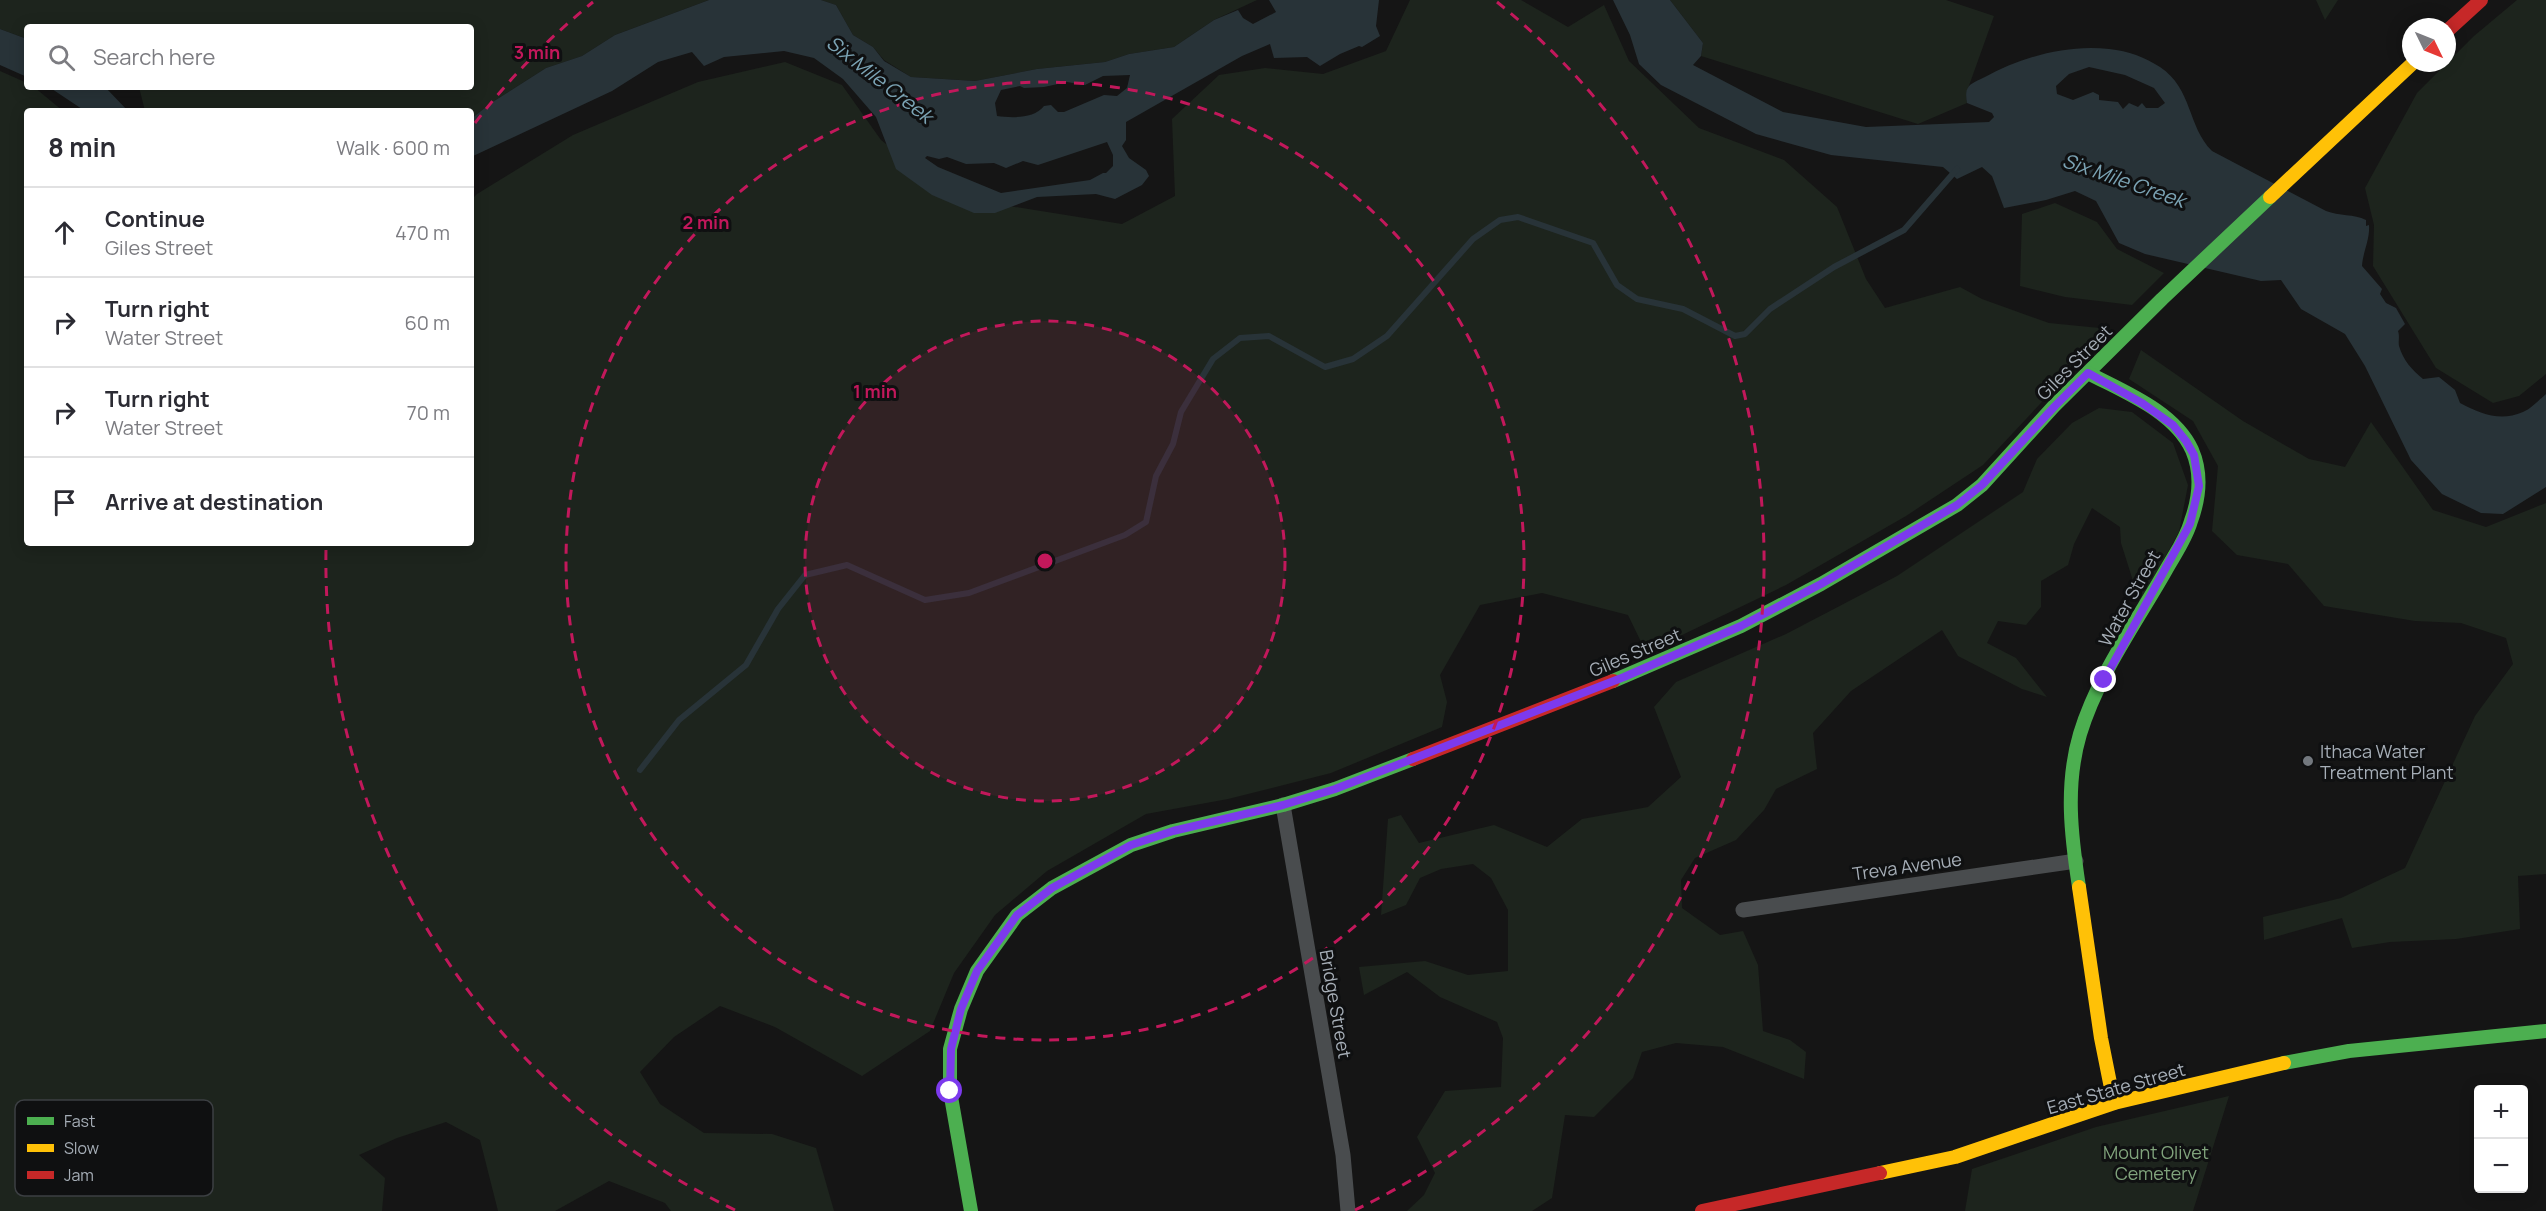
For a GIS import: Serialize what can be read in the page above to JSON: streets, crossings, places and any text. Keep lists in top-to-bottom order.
{
  "streets": {
    "main road": ["Giles Street", "Water Street", "East State Street"],
    "street": ["Treva Avenue", "Bridge Street"]
  },
  "crossings": [
    ["Giles Street", "Water Street"],
    ["Giles Street", "Bridge Street"],
    ["Water Street", "Treva Avenue"],
    ["Water Street", "East State Street"]
  ],
  "water": ["Six Mile Creek"],
  "parks": ["Mount Olivet Cemetery"],
  "places": ["Ithaca Water Treatment Plant"],
  "legend": ["Fast", "Slow", "Jam"],
  "north": "bottom right",
  "page": {
    "search": "Search here",
    "heading": ["8 min", "Walk · 600 m"],
    "list": [
      ["Continue", "Giles Street", "470 m"],
      ["Turn right", "Water Street", "60 m"],
      ["Turn right", "Water Street", "70 m"],
      "Arrive at destination"
    ],
    "map_buttons": ["+", "−"]
  },
  "rings": ["3 min", "2 min", "1 min"]
}
